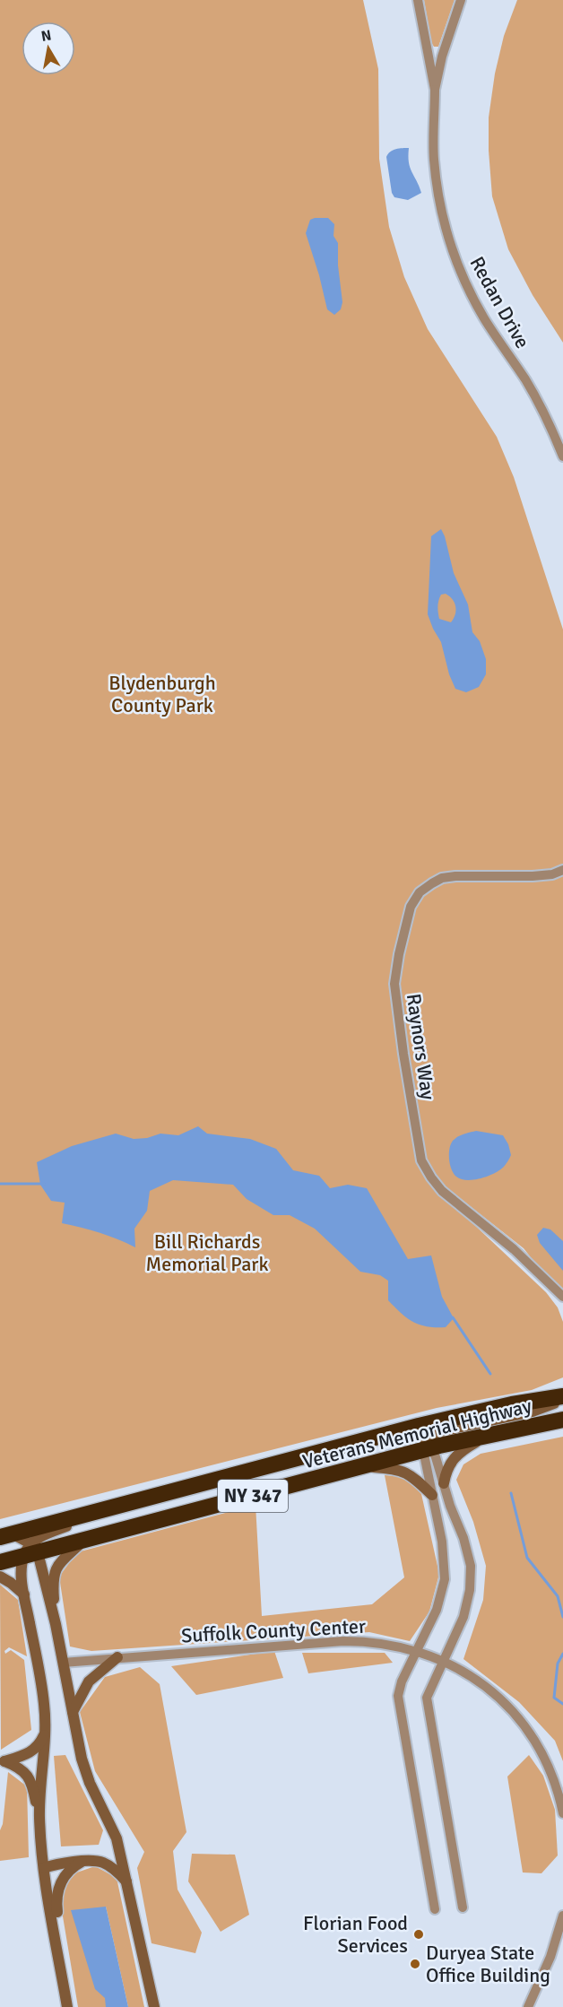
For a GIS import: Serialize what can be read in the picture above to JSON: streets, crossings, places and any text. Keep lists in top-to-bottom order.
{
  "streets": {
    "highway": ["Veterans Memorial Highway", "NY 347"],
    "street": ["Redan Drive", "Raynors Way", "Suffolk County Center"]
  },
  "parks": ["Blydenburgh County Park", "Bill Richards Memorial Park"],
  "places": ["Florian Food Services", "Duryea State Office Building"],
  "north": "top"
}
